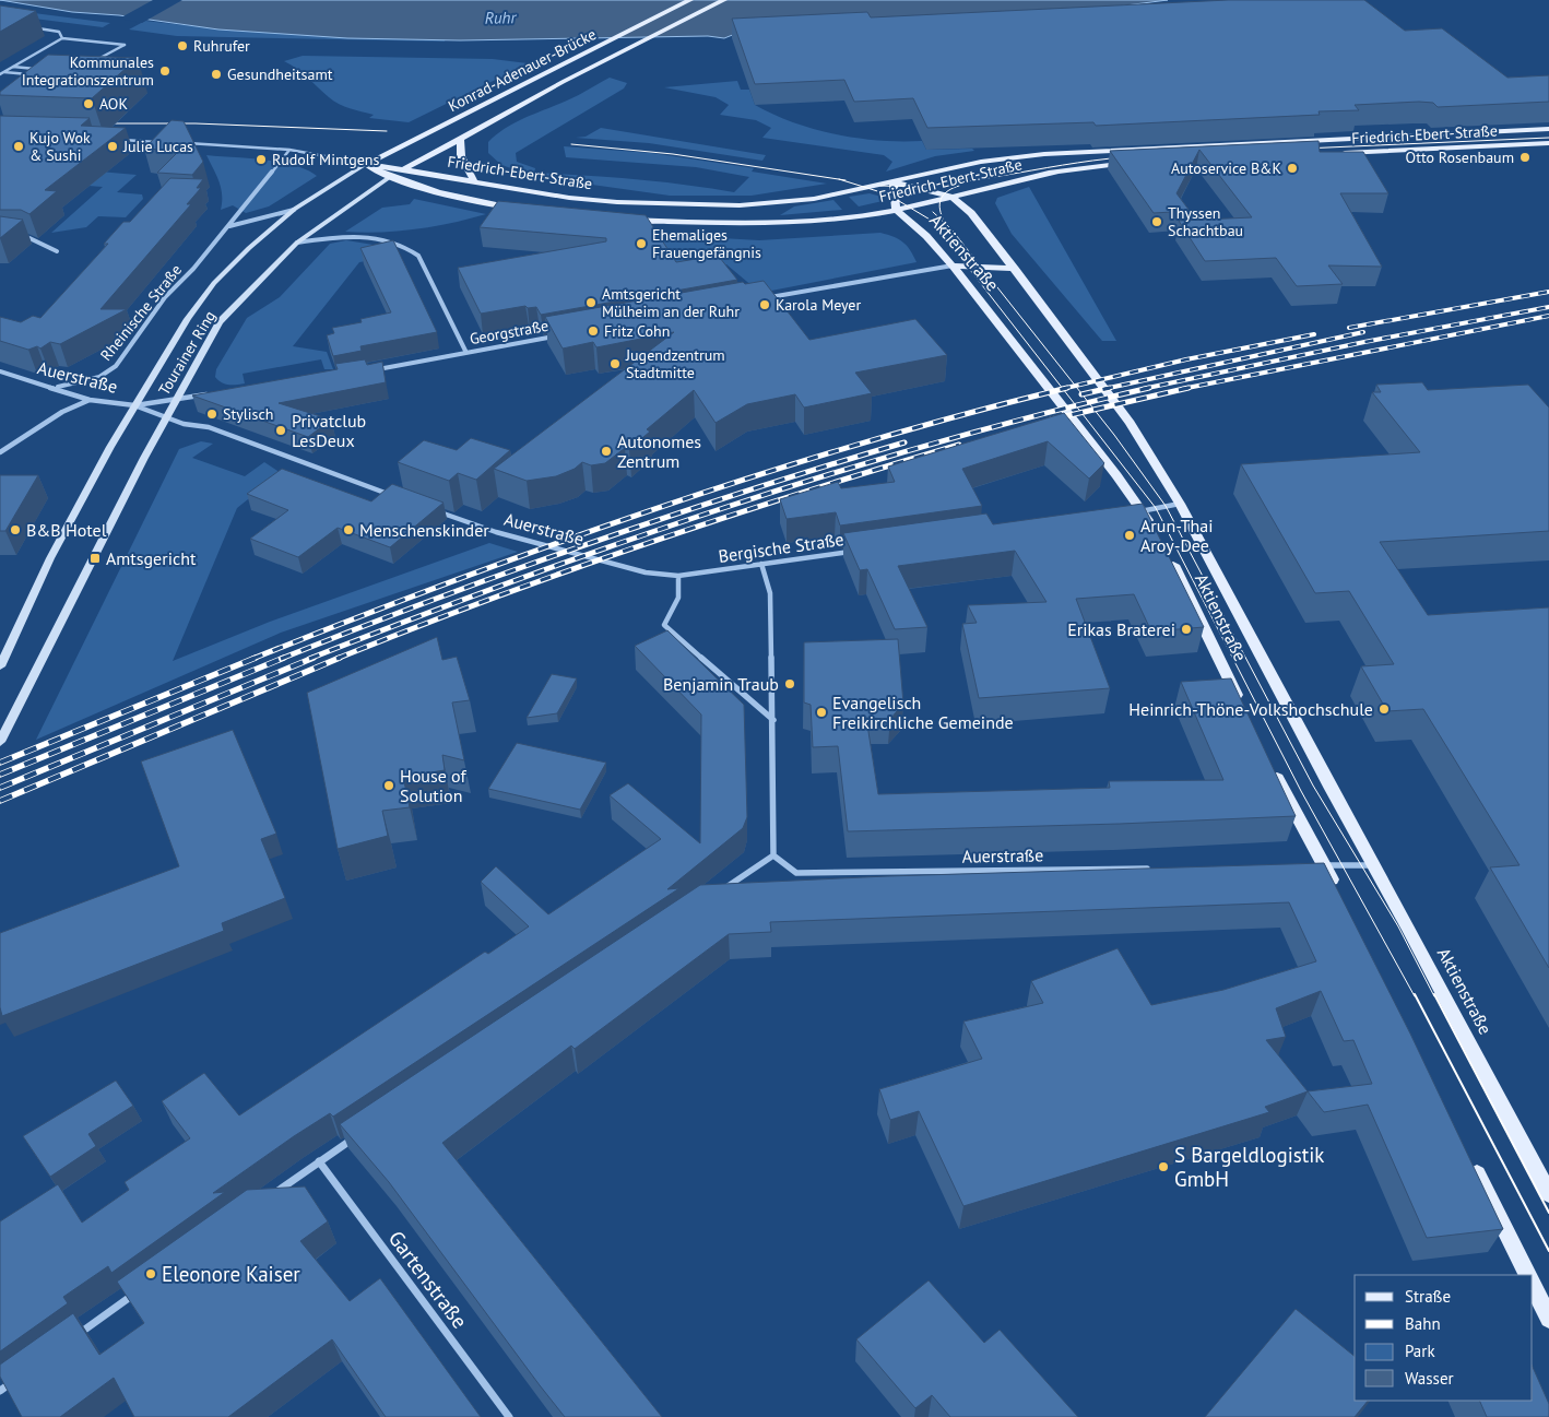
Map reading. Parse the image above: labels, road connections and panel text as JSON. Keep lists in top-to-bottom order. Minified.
{"streets":{"main road":["Konrad-Adenauer-Brücke","Friedrich-Ebert-Straße","Aktienstraße","Tourainer Ring"],"street":["Rheinische Straße","Georgstraße","Auerstraße","Bergische Straße","Gartenstraße"]},"crossings":[["Konrad-Adenauer-Brücke","Friedrich-Ebert-Straße"],["Konrad-Adenauer-Brücke","Tourainer Ring"],["Friedrich-Ebert-Straße","Aktienstraße"],["Friedrich-Ebert-Straße","Rheinische Straße"],["Friedrich-Ebert-Straße","Tourainer Ring"],["Rheinische Straße","Auerstraße"],["Tourainer Ring","Auerstraße"],["Auerstraße","Bergische Straße"]],"water":["Ruhr"],"places":{"other":["Ruhrufer","Kommunales Integrationszentrum","Gesundheitsamt","AOK","Kujo Wok & Sushi","Julie Lucas","Otto Rosenbaum","Rudolf Mintgens","Autoservice B&K","Thyssen Schachtbau","Ehemaliges Frauengefängnis","Amtsgericht Mülheim an der Ruhr","Karola Meyer","Fritz Cohn","Jugendzentrum Stadtmitte","Stylisch","Privatclub LesDeux","Autonomes Zentrum","B&B Hotel","Menschenskinder","Arun-Thai Aroy-Dee","Erikas Braterei","Benjamin Traub","Heinrich-Thöne-Volkshochschule","Evangelisch Freikirchliche Gemeinde","House of Solution","S Bargeldlogistik GmbH","Eleonore Kaiser"],"transit":["Amtsgericht"]},"legend":["Straße","Bahn","Park","Wasser"]}
